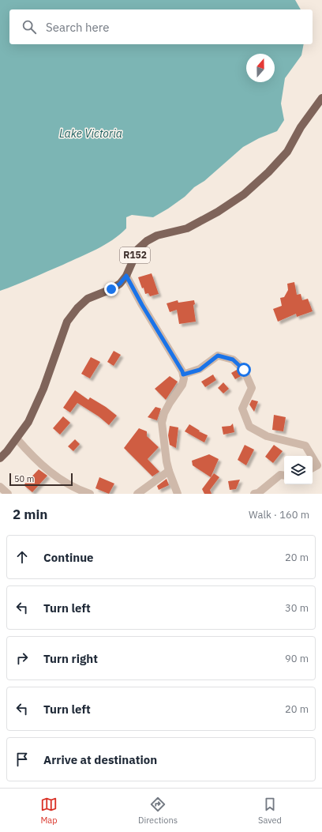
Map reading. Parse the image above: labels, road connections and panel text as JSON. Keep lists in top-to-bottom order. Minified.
{"streets":{"main road":["R152"]},"water":["Lake Victoria"],"scale_bar":"50 m","north":"top","page":{"search":"Search here","scale":"50 m","heading":["2 min","Walk · 160 m"],"list":[["Continue","20 m"],["Turn left","30 m"],["Turn right","90 m"],["Turn left","20 m"],"Arrive at destination"],"nav":["Map","Directions","Saved"]}}
